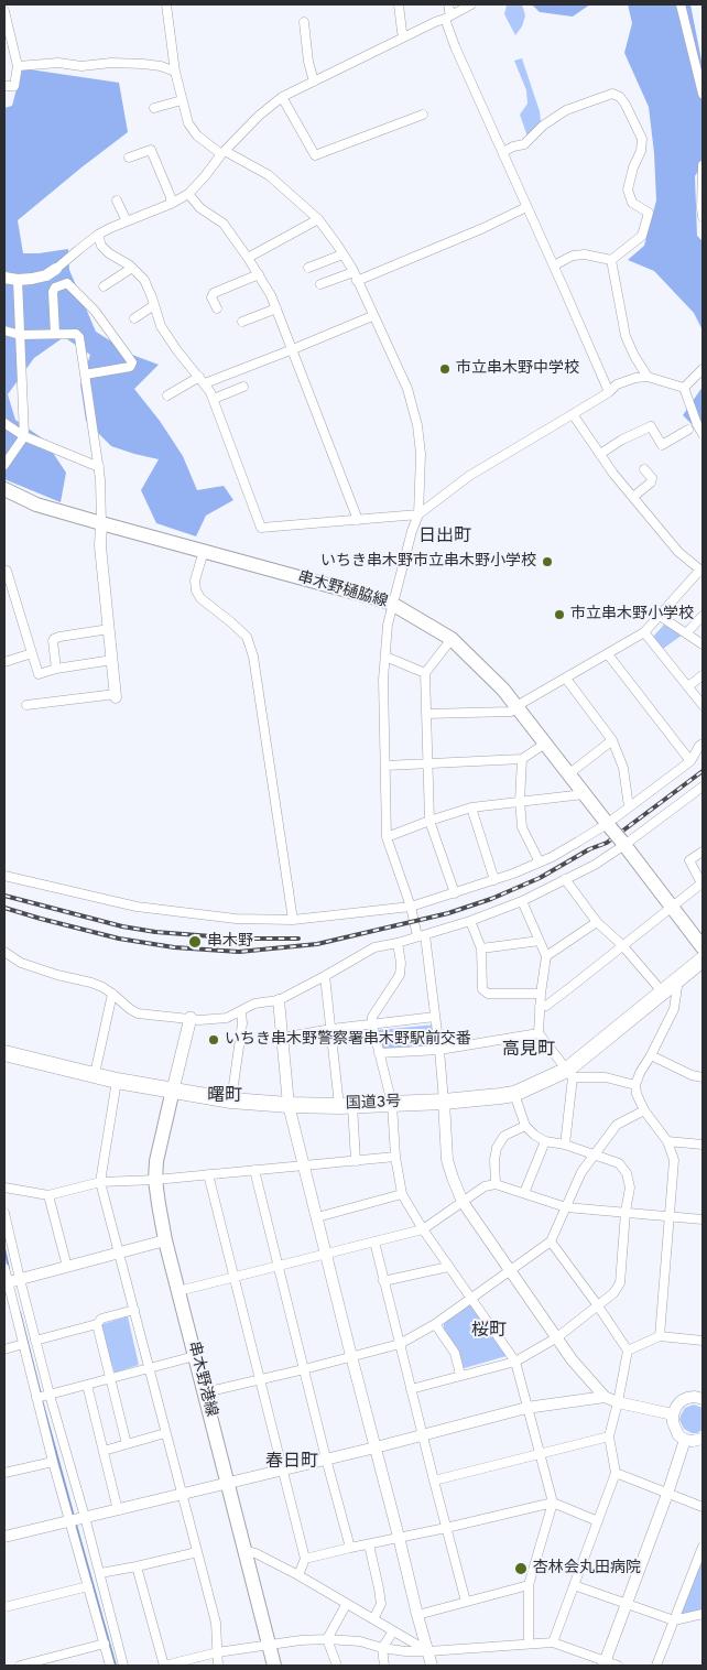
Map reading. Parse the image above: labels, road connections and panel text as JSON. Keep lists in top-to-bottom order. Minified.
{"streets":{"highway":["国道3号"],"main road":["串木野樋脇線","串木野港線"]},"crossings":[["国道3号","串木野港線"]],"districts":["日出町","高見町","曙町","桜町","春日町"],"places":["市立串木野中学校","いちき串木野市立串木野小学校","市立串木野小学校","串木野","いちき串木野警察署串木野駅前交番","杏林会丸田病院"]}
